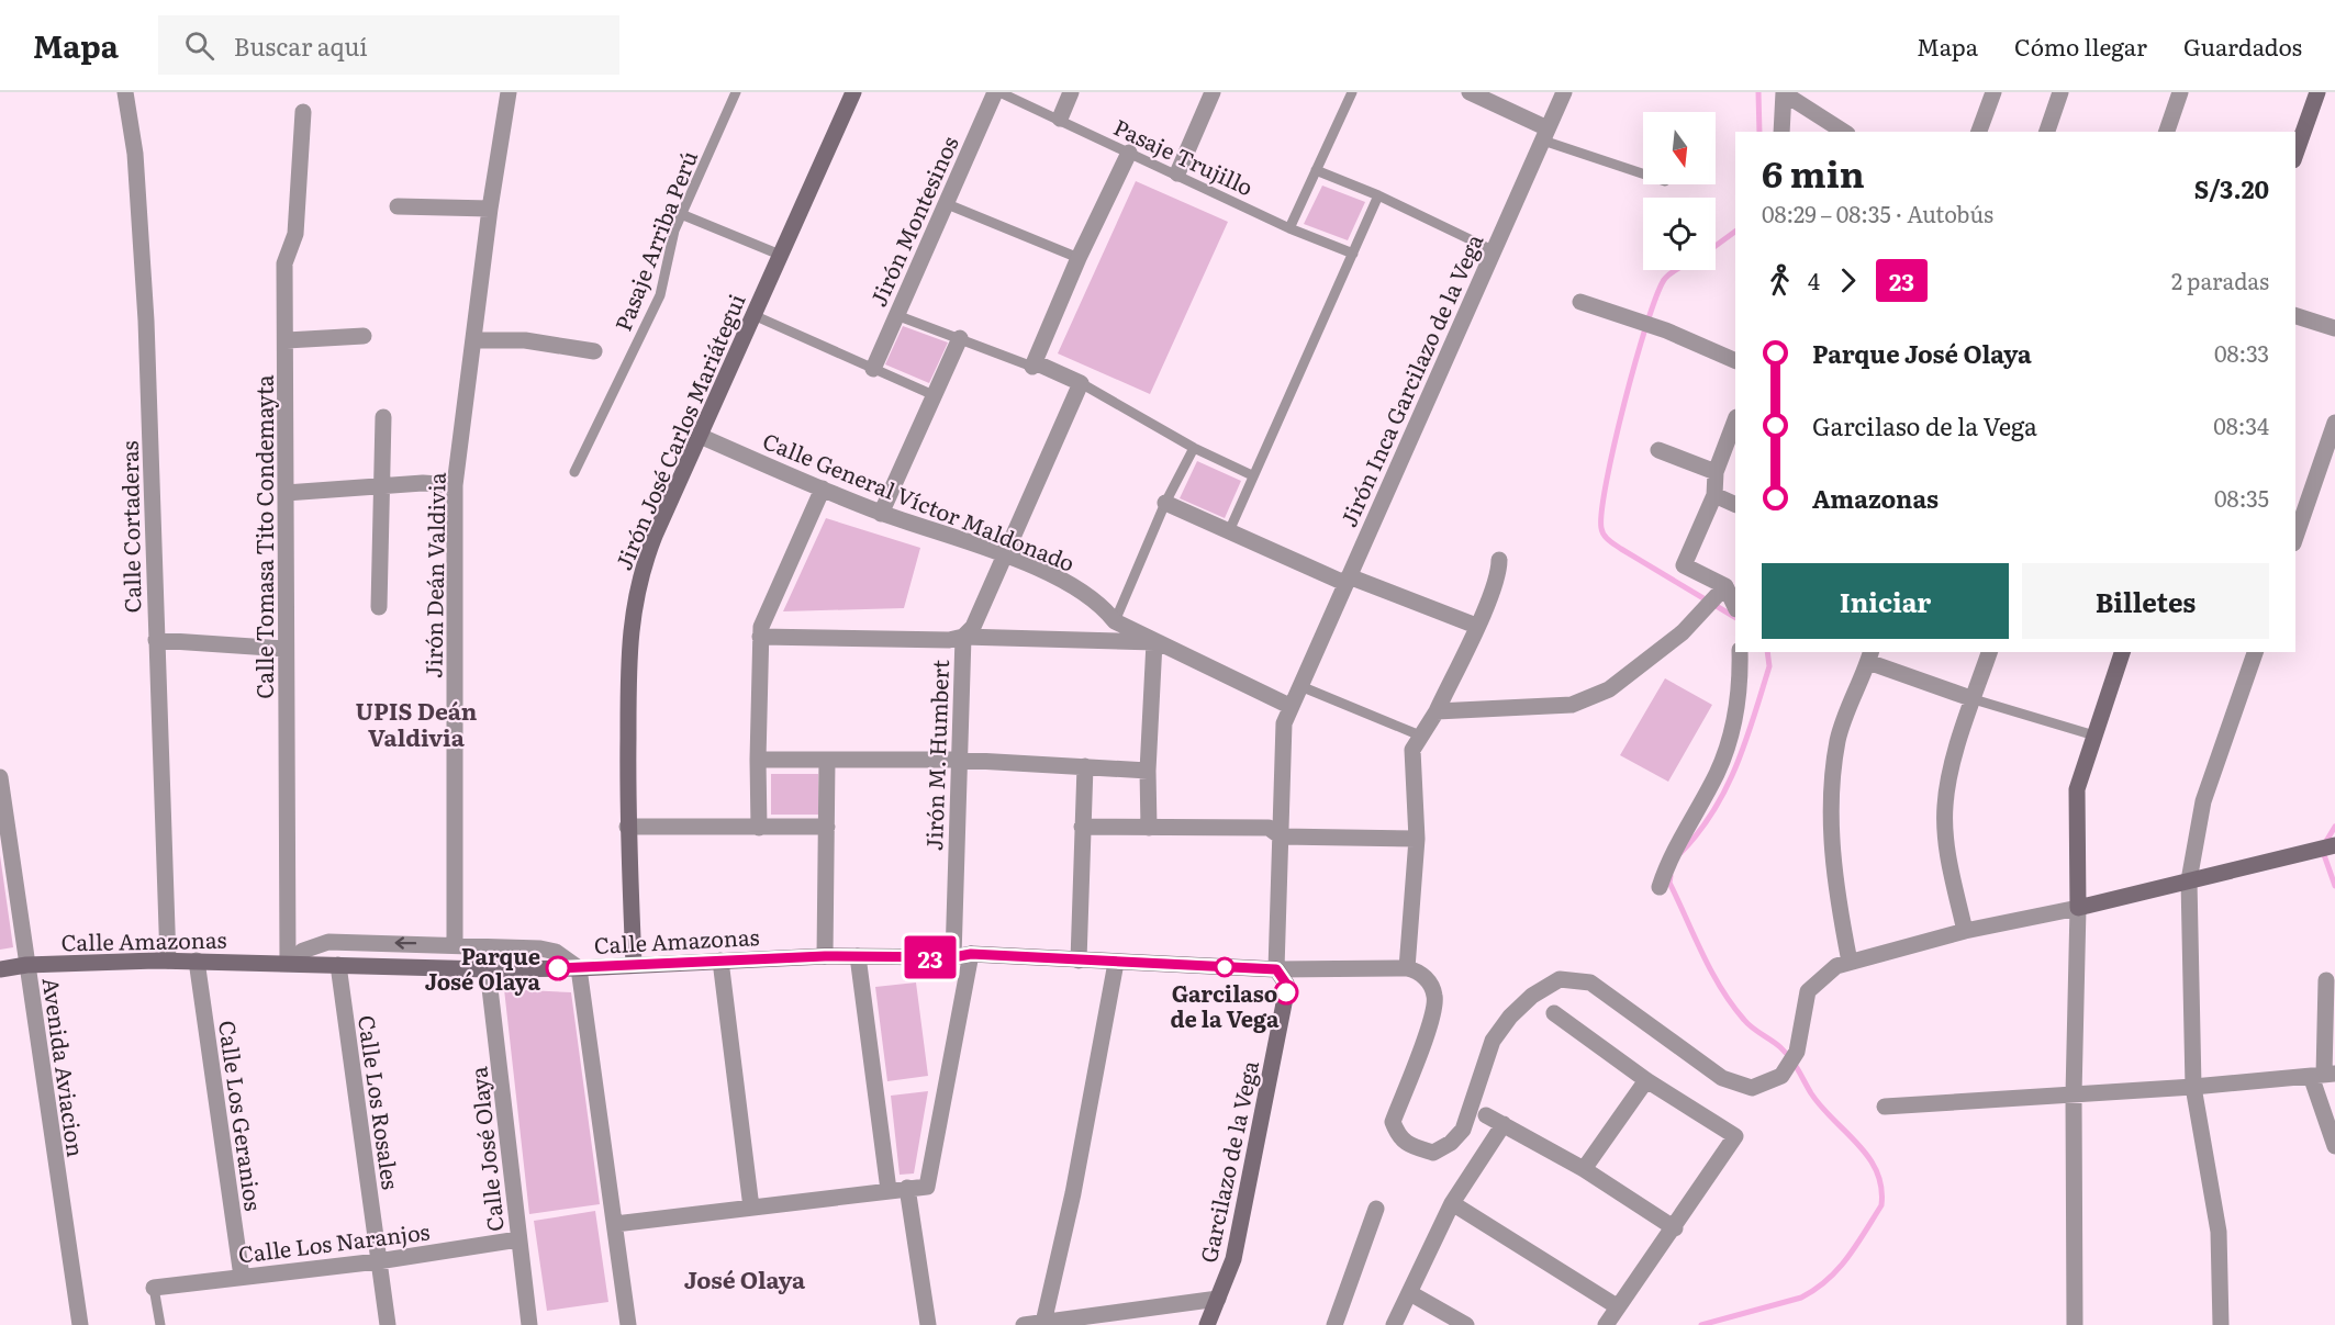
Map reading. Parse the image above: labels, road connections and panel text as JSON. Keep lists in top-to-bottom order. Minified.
{"streets":{"street":["Jirón Montesinos","Jirón Inca Garcilazo de la Vega","Jirón José Carlos Mariátegui","Calle General Víctor Maldonado","Calle Cortaderas","Calle Tomasa Tito Condemayta","Jirón Deán Valdivia","Jirón M. Humbert","Calle Amazonas","Avenida Aviacion","Calle Los Rosales","Calle Los Geranios","Calle José Olaya","Garcilazo de la Vega","Calle Los Naranjos"],"lane":["Pasaje Trujillo","Pasaje Arriba Perú"]},"crossings":[["Pasaje Trujillo","Jirón Montesinos"],["Jirón Inca Garcilazo de la Vega","Calle General Víctor Maldonado"],["Jirón Inca Garcilazo de la Vega","Calle Amazonas"],["Jirón Inca Garcilazo de la Vega","Garcilazo de la Vega"],["Jirón José Carlos Mariátegui","Calle General Víctor Maldonado"],["Jirón José Carlos Mariátegui","Calle Amazonas"],["Calle General Víctor Maldonado","Jirón M. Humbert"],["Calle Cortaderas","Calle Amazonas"],["Calle Tomasa Tito Condemayta","Calle Amazonas"],["Jirón M. Humbert","Calle Amazonas"],["Calle Amazonas","Avenida Aviacion"],["Calle Amazonas","Calle Los Rosales"],["Calle Amazonas","Calle Los Geranios"],["Calle Amazonas","Calle José Olaya"],["Calle Amazonas","Garcilazo de la Vega"],["Calle Los Rosales","Calle Los Naranjos"],["Calle Los Geranios","Calle Los Naranjos"],["Calle José Olaya","Calle Los Naranjos"]],"districts":["UPIS Deán Valdivia","José Olaya"],"places":["Garcilaso de la Vega","Parque José Olaya"],"lines":["bus line 23"],"north":"bottom","page":{"header":"Mapa","search":"Buscar aquí","nav":["Mapa","Cómo llegar","Guardados"],"on_map":"23","heading":["6 min","08:29 – 08:35 · Autobús","S/3.20"],"legs":["4","23","2 paradas"],"list":[{"name":"Parque José Olaya","value":"08:33"},{"name":"Garcilaso de la Vega","value":"08:34"},{"name":"Amazonas","value":"08:35"}],"buttons":["Iniciar","Billetes"]}}
